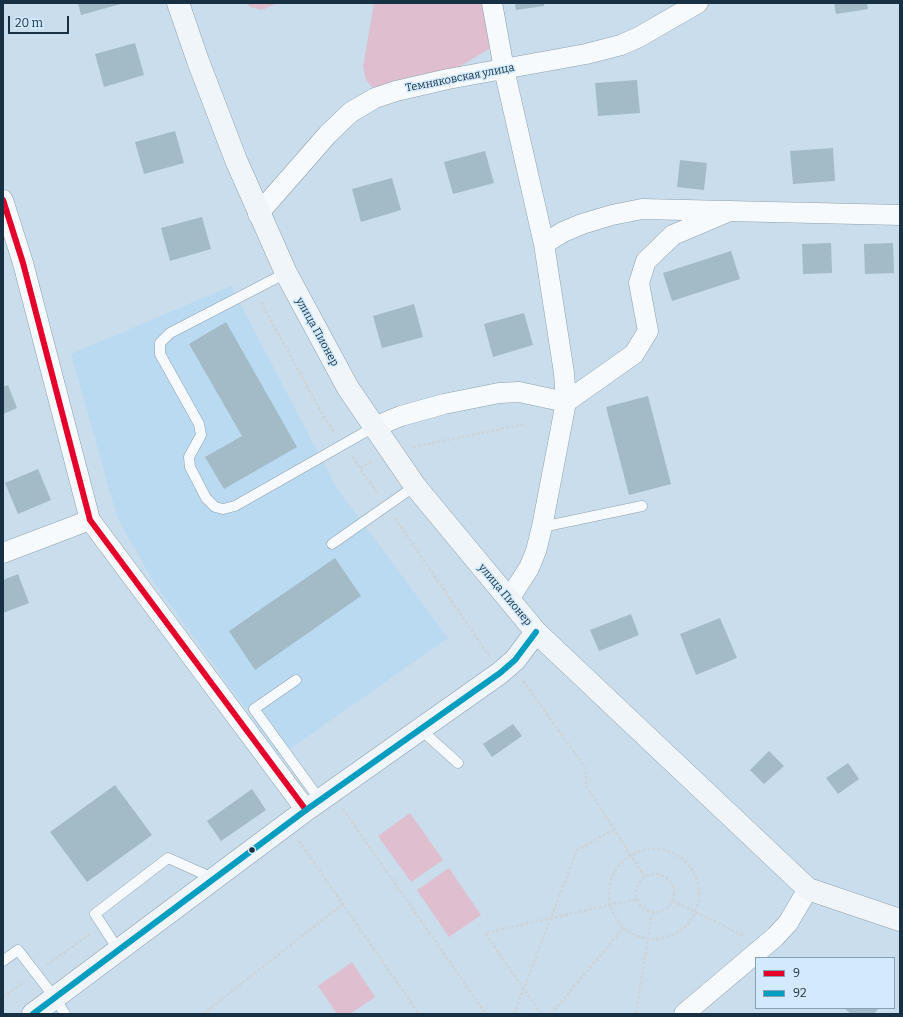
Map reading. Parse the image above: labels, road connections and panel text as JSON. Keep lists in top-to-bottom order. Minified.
{"streets":{"street":["Темняковская улица","улица Пионер"]},"crossings":[["Темняковская улица","улица Пионер"]],"lines":["transit line 9","transit line 92"],"legend":["9","92"],"scale_bar":"20 m"}
